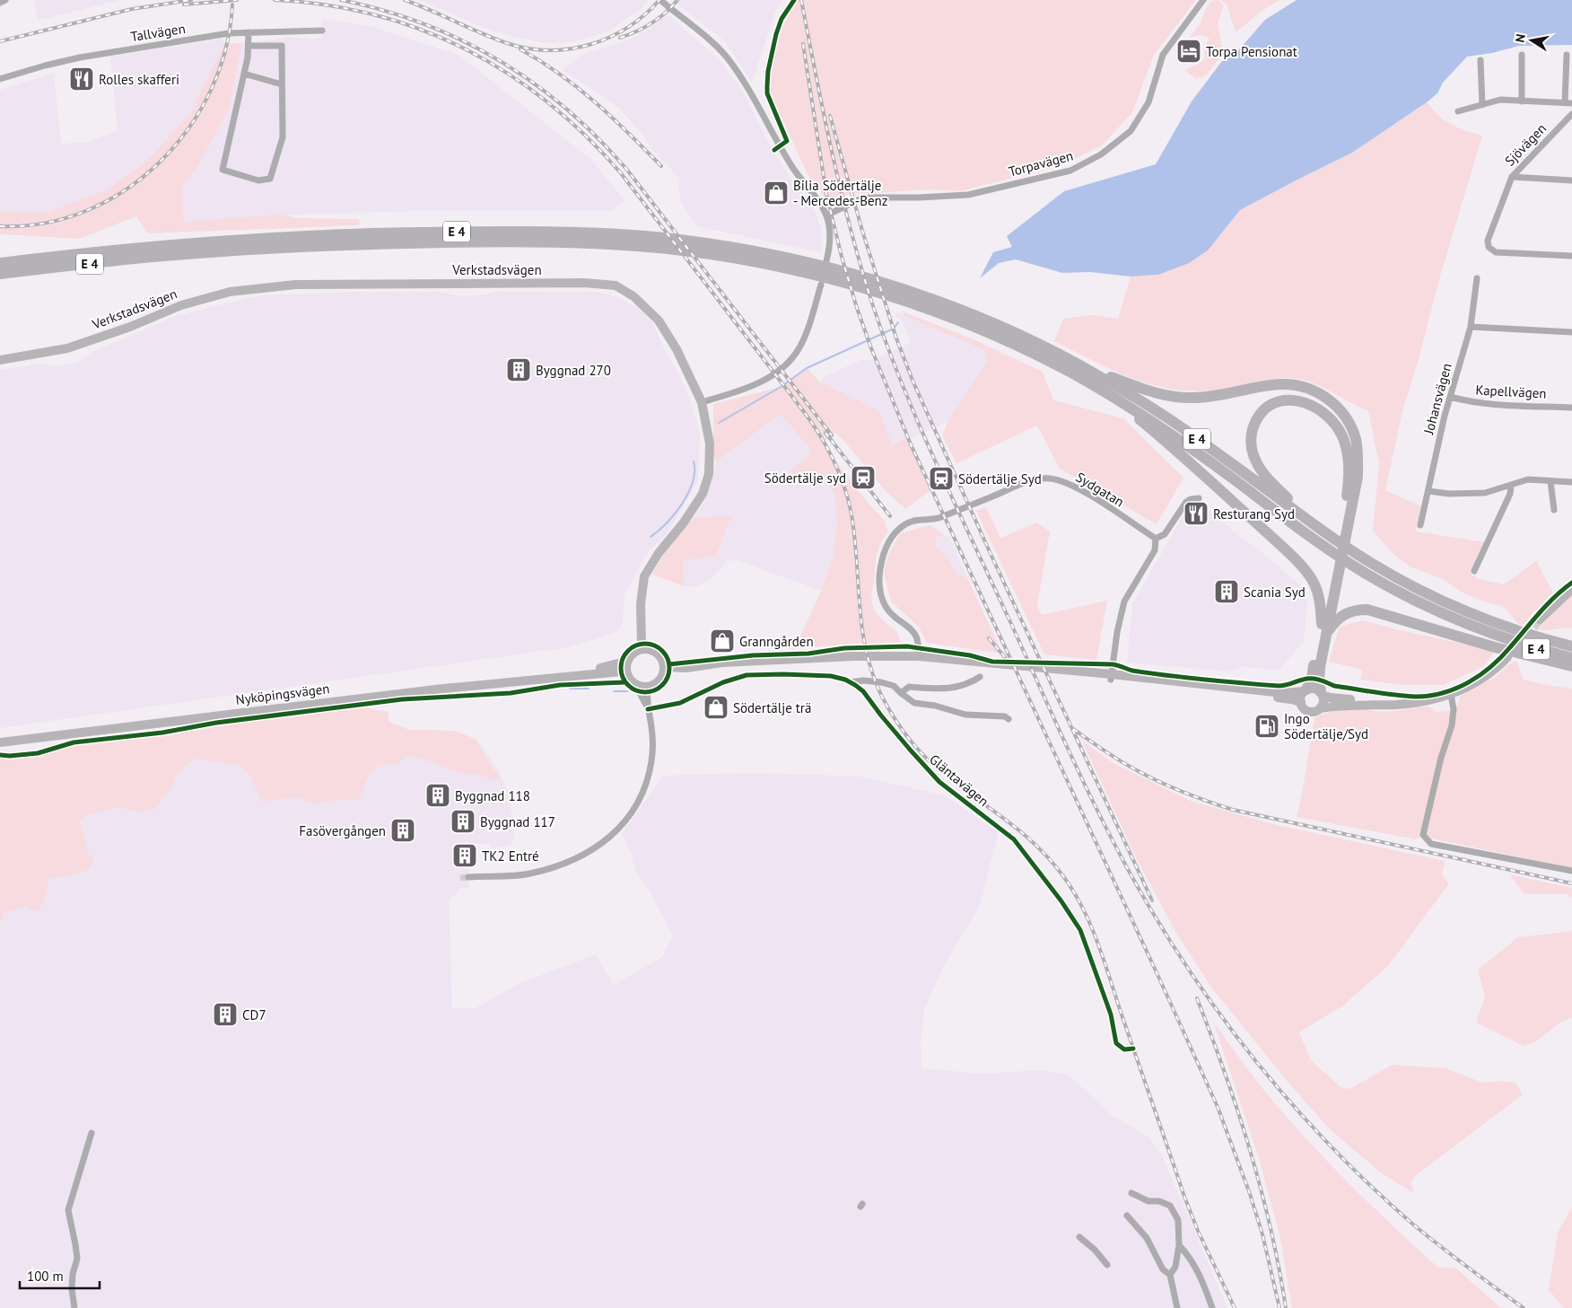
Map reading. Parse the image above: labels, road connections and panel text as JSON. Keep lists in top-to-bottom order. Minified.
{"streets":{"highway":["E 4"],"main road":["Verkstadsvägen","Nyköpingsvägen"],"street":["Tallvägen","Sjövägen","Torpavägen","Kapellvägen","Johansvägen","Sydgatan","Gläntavägen"]},"crossings":[["Verkstadsvägen","Nyköpingsvägen"],["Kapellvägen","Johansvägen"]],"places":{"hotel":["Torpa Pensionat"],"restaurant":["Rolles skafferi","Resturang Syd"],"shop":["Bilia Södertälje - Mercedes-Benz","Granngården","Södertälje trä"],"building":["Byggnad 270","Scania Syd","Byggnad 118","Byggnad 117","Fasövergången","TK2 Entré","CD7"],"station":["Södertälje syd","Södertälje Syd"],"fuel station":["Ingo Södertälje/Syd"]},"scale_bar":"100 m","north":"left"}
